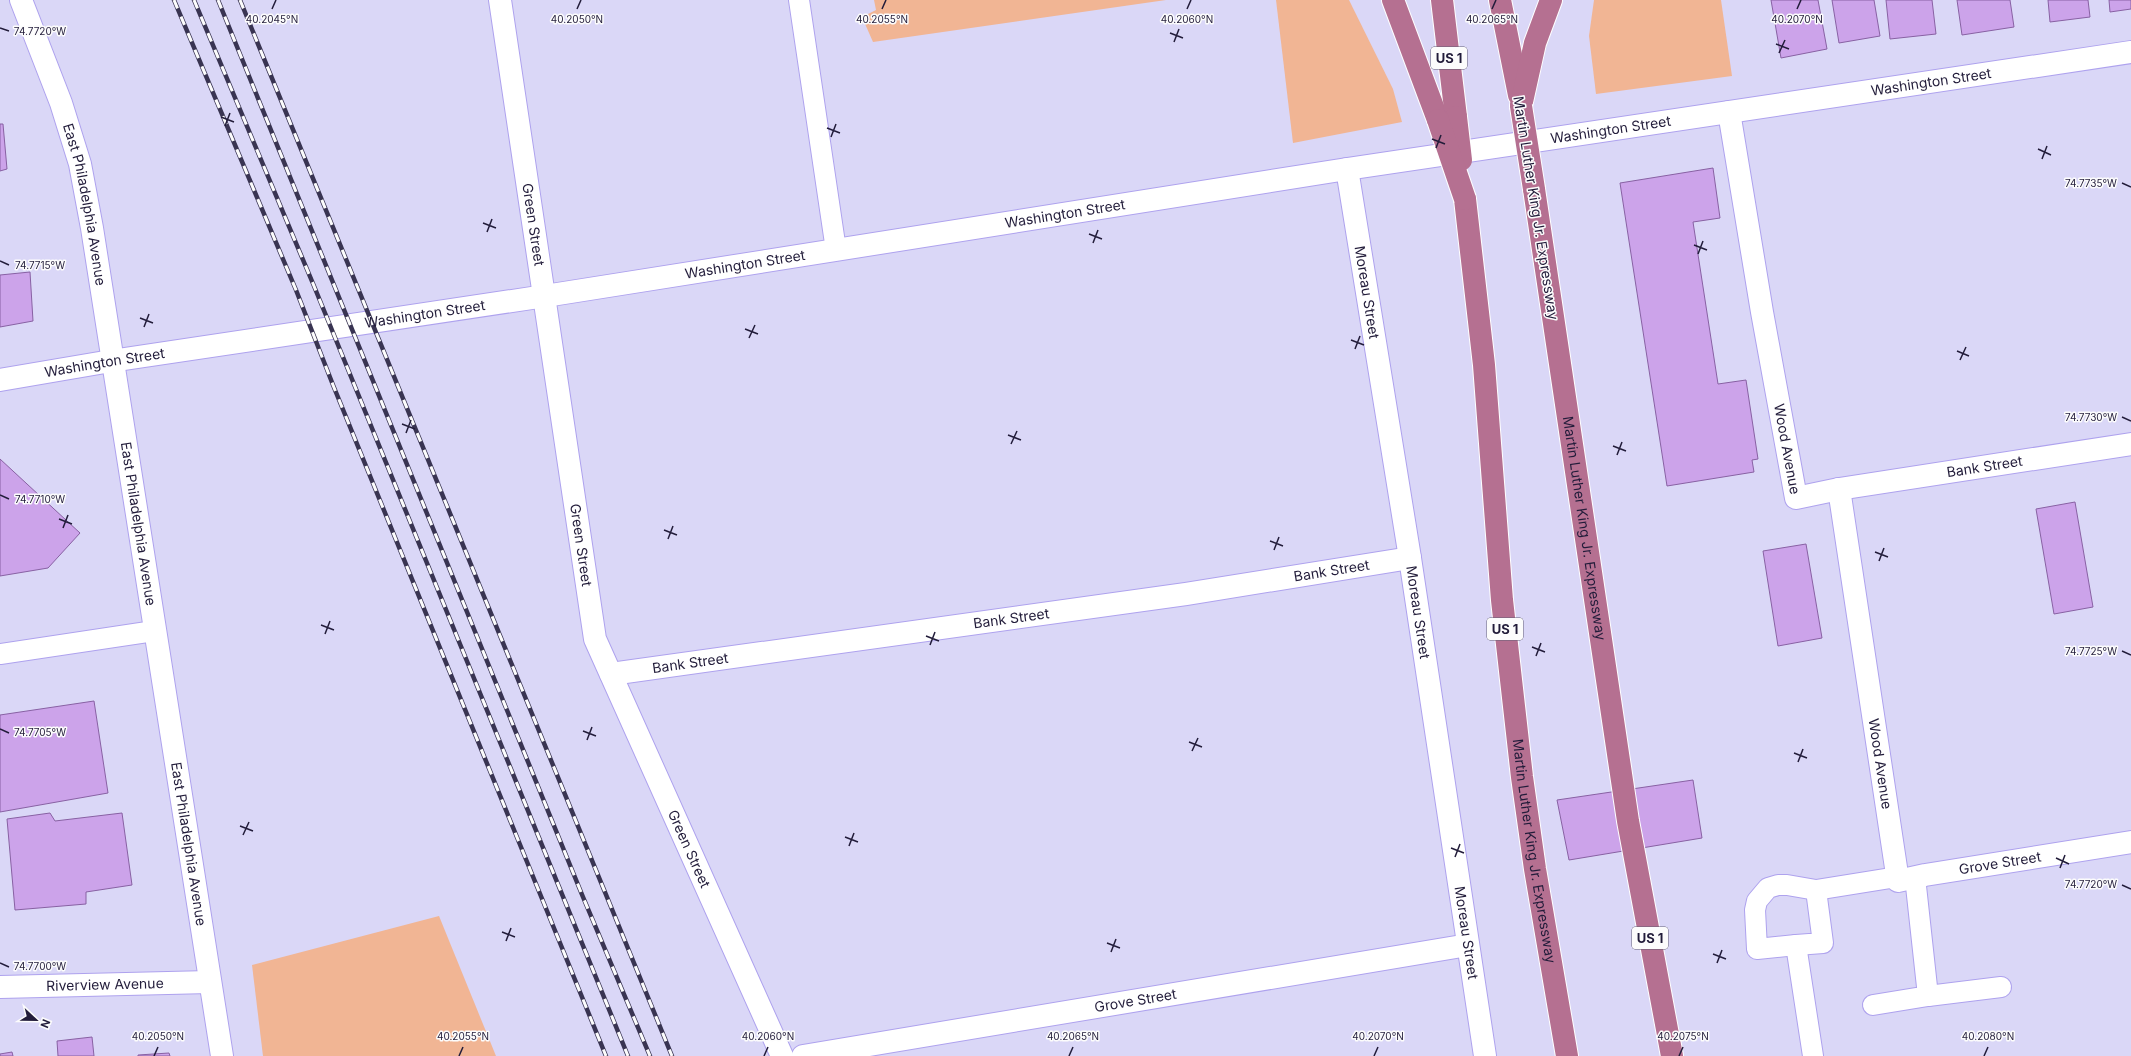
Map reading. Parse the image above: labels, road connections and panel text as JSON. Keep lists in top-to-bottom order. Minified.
{"streets":{"highway":["US 1","Martin Luther King Jr. Expressway"],"street":["Washington Street","East Philadelphia Avenue","Green Street","Moreau Street","Wood Avenue","Bank Street","Grove Street","Riverview Avenue"]},"crossings":[["US 1","Martin Luther King Jr. Expressway"],["Washington Street","East Philadelphia Avenue"],["Washington Street","Green Street"],["Washington Street","Moreau Street"],["Washington Street","Wood Avenue"],["East Philadelphia Avenue","Riverview Avenue"],["Green Street","Bank Street"],["Moreau Street","Bank Street"],["Moreau Street","Grove Street"],["Wood Avenue","Bank Street"],["Wood Avenue","Grove Street"]],"north":"right","coordinates":["40.2050°N","40.2055°N","40.2060°N","40.2065°N","40.2070°N","40.2045°N","74.7720°W","74.7735°W","74.7715°W","74.7730°W","74.7710°W","74.7725°W","74.7705°W","74.7700°W","40.2075°N","40.2080°N"]}
